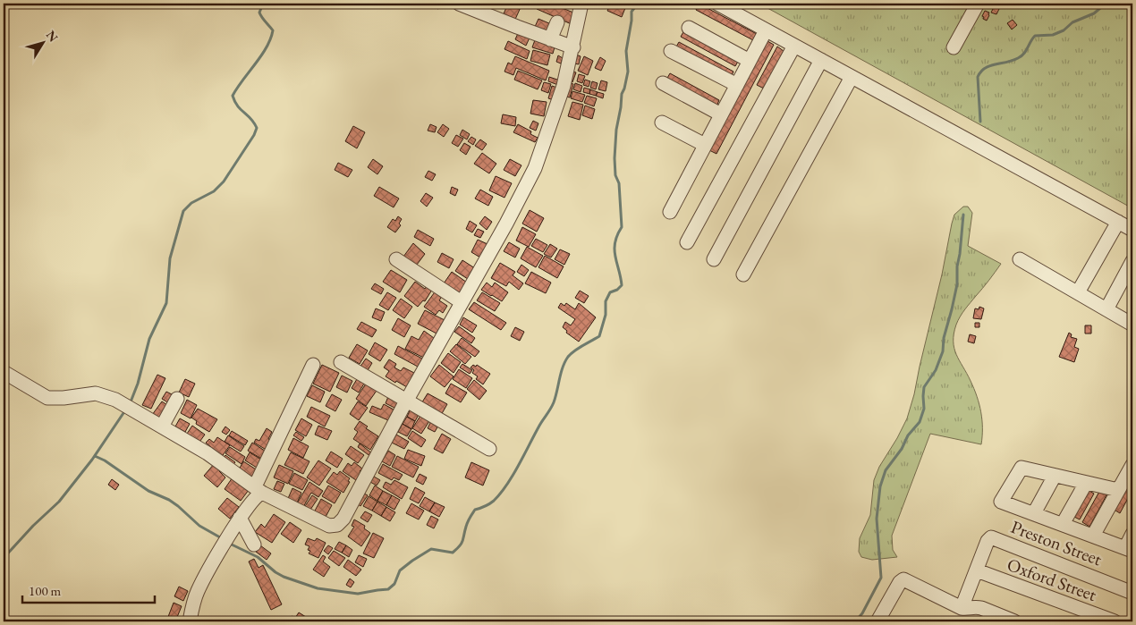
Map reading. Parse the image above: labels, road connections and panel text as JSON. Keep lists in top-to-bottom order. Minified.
{"streets":{"street":["Preston Street","Oxford Street"]},"crossings":[["Preston Street","Oxford Street"]],"scale_bar":"100 m","north":"top right"}
